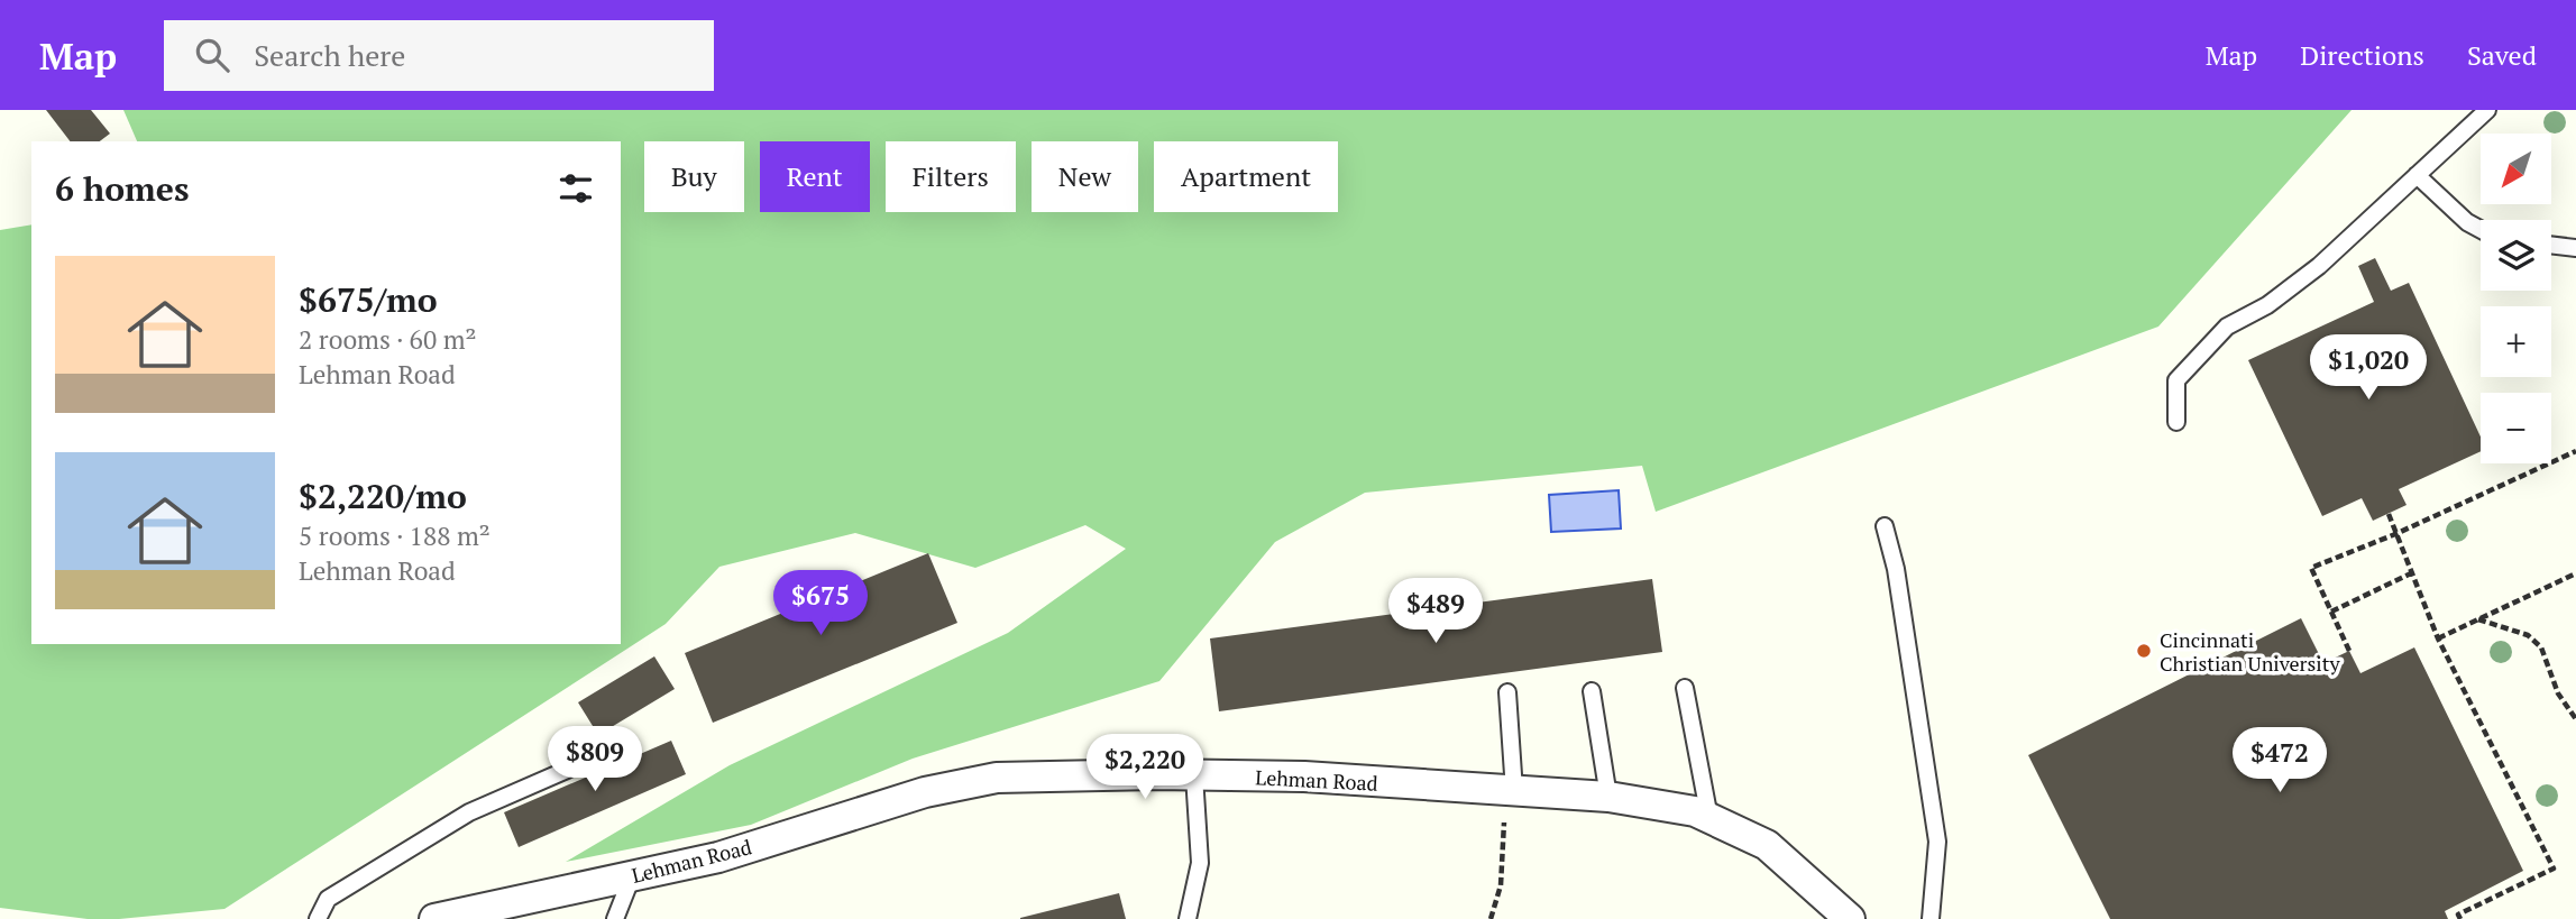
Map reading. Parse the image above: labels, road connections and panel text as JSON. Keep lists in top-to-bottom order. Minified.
{"streets":{"street":["Lehman Road"]},"places":["Cincinnati Christian University"],"north":"bottom left","page":{"header":"Map","search":"Search here","nav":["Map","Directions","Saved"],"map_buttons":["+","−"],"chip":["Buy","Rent","Filters","New","Apartment"],"heading":"6 homes","list":[{"name":"$675/mo","note":"2 rooms · 60 m² · Lehman Road"},{"name":"$2,220/mo","note":"5 rooms · 188 m² · Lehman Road"}],"price":["$1,020","$675","$489","$809","$472","$2,220"]}}
